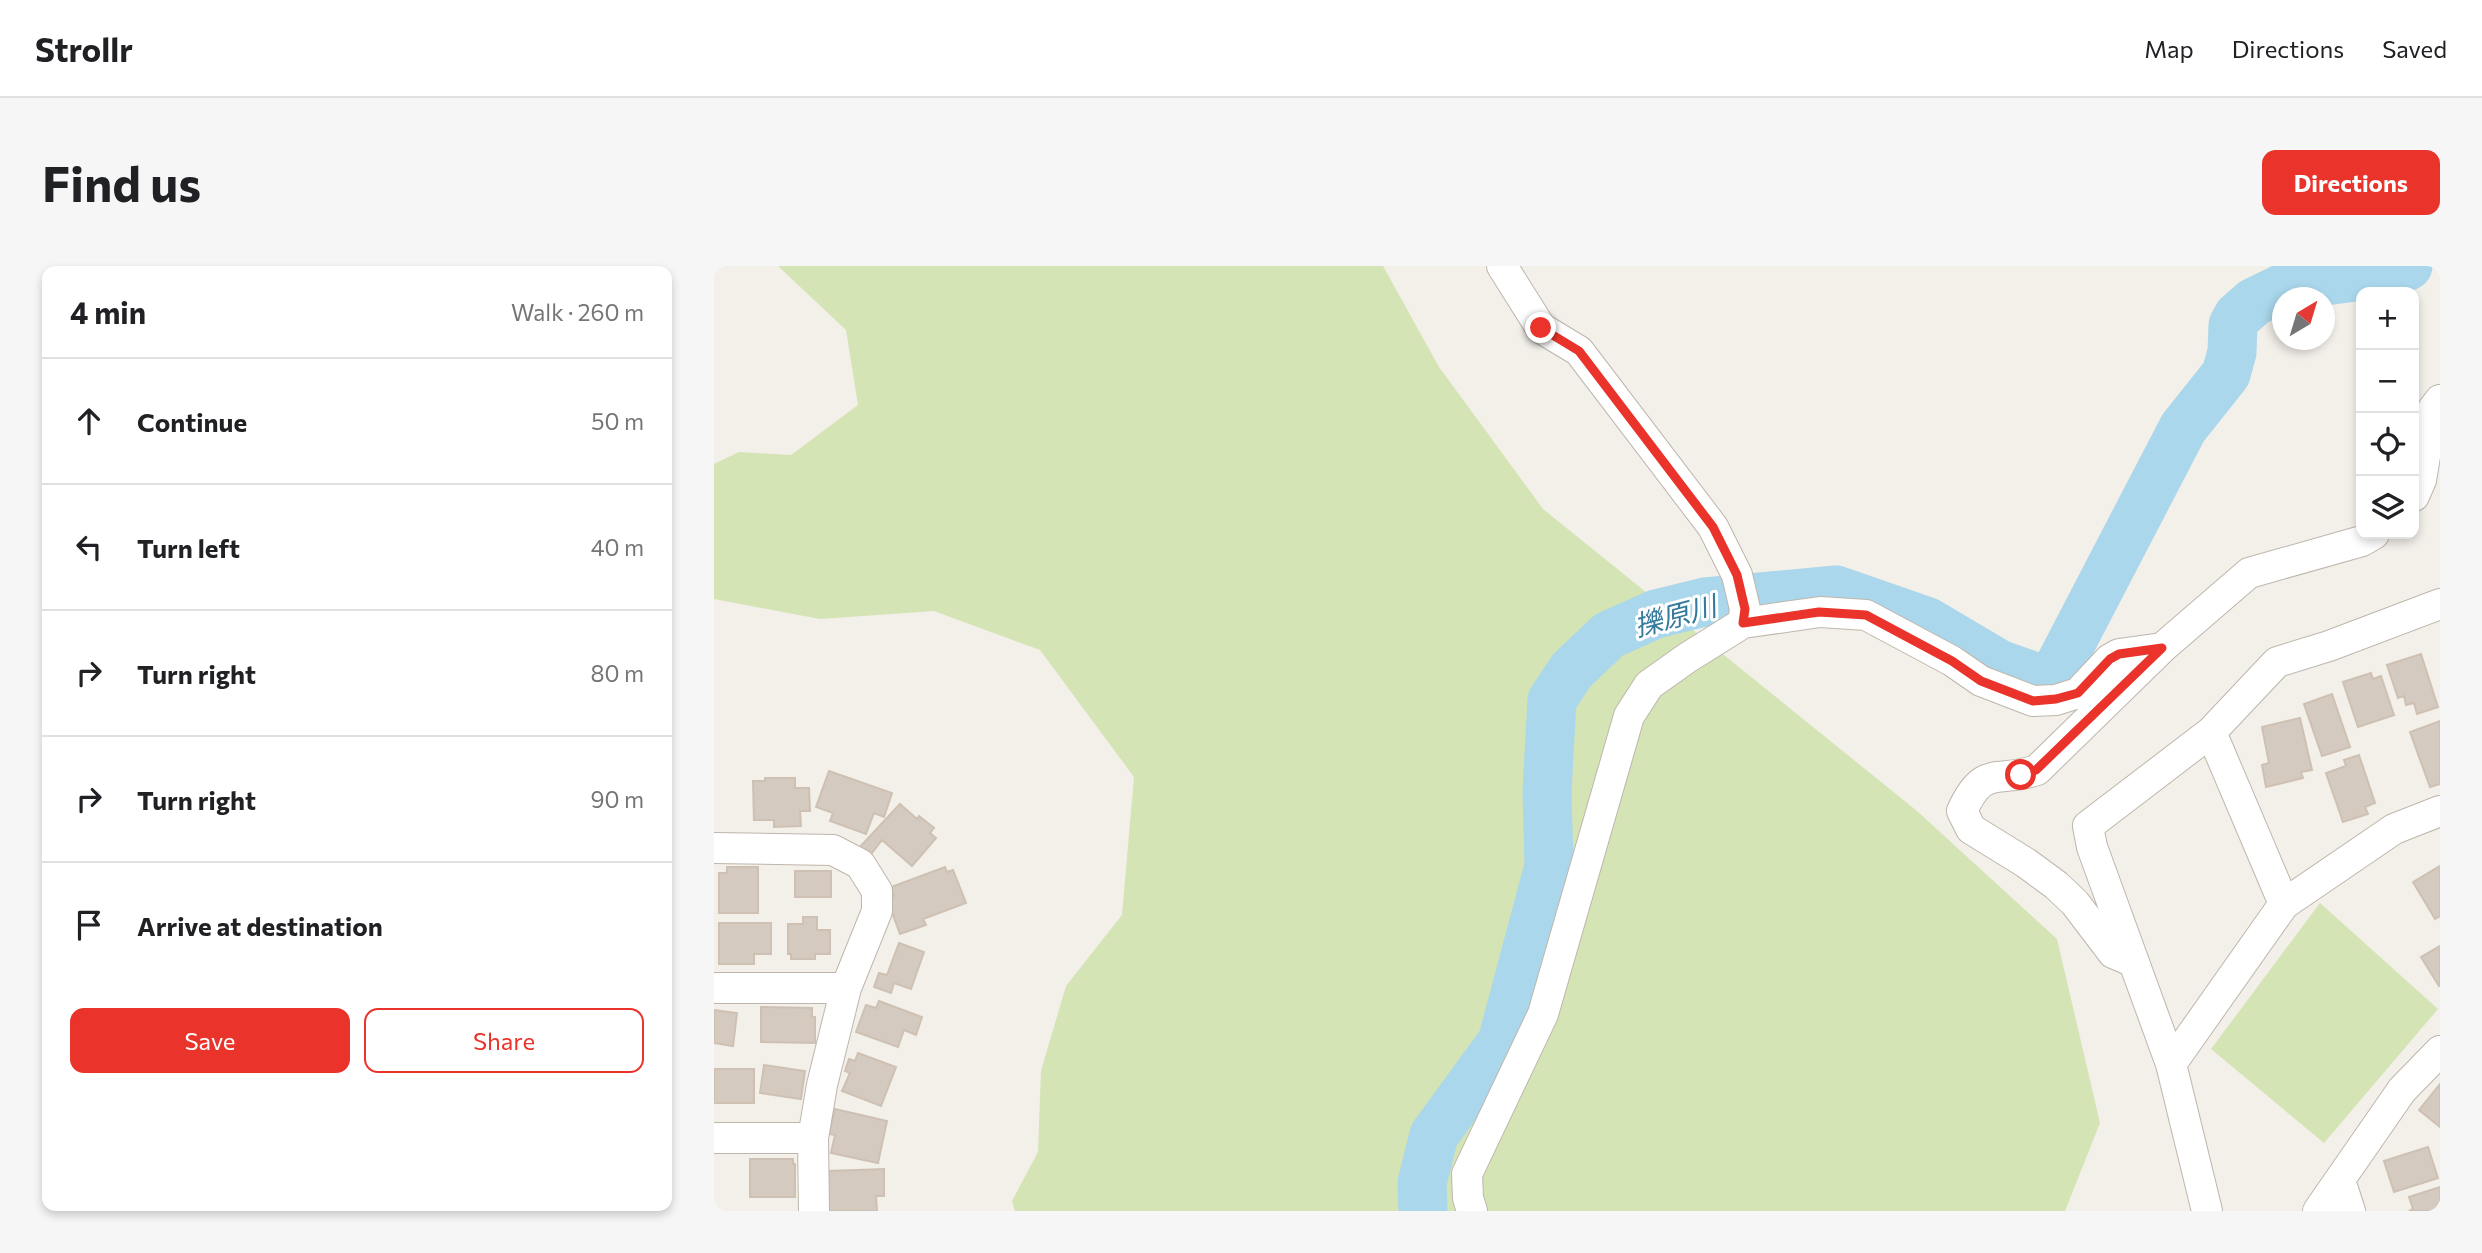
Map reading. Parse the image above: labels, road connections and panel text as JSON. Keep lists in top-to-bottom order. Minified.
{"water":["擽原川"],"north":"top right","page":{"header":"Strollr","nav":["Map","Directions","Saved"],"buttons":["Directions",["Save","Share"]],"title":"Find us","heading":["4 min","Walk · 260 m"],"map_buttons":["+","−"],"list":[["Continue","50 m"],["Turn left","40 m"],["Turn right","80 m"],["Turn right","90 m"],"Arrive at destination"]}}
